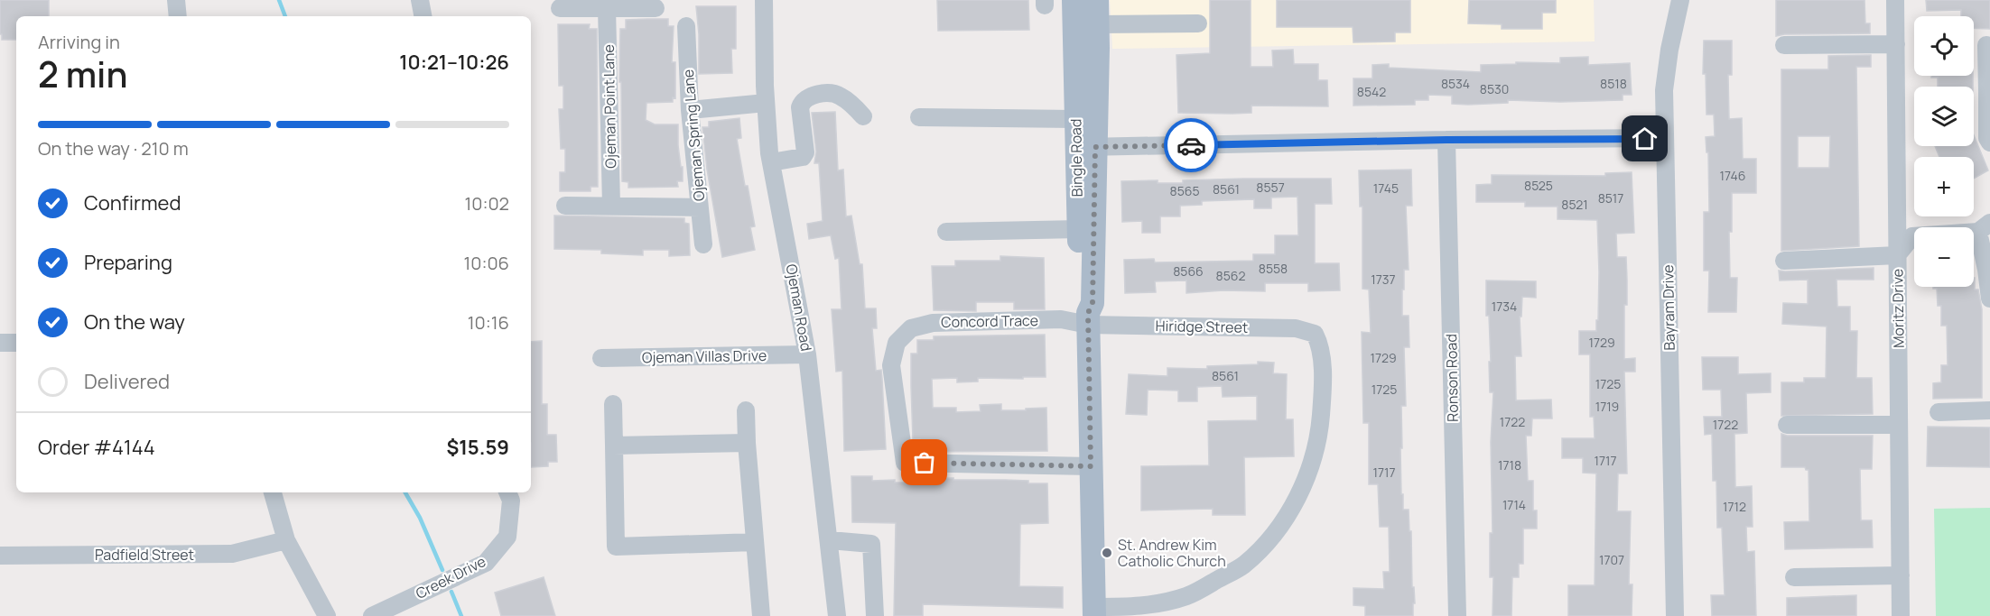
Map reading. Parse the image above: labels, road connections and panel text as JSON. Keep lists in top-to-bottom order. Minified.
{"streets":{"main road":["Bingle Road"],"street":["Ojeman Point Lane","Ojeman Spring Lane","Ojeman Road","Bayram Drive","Moritz Drive","Concord Trace","Hiridge Street","Ojeman Villas Drive","Ronson Road","Padfield Street","Creek Drive"]},"crossings":[["Bingle Road","Concord Trace"],["Bingle Road","Hiridge Street"],["Ojeman Road","Ojeman Villas Drive"],["Concord Trace","Hiridge Street"]],"places":["St. Andrew Kim Catholic Church"],"house_numbers":["8534","8518","8530","8542","1746","8525","8557","1745","8561","8565","8517","8521","8558","8566","8562","1737","1734","1729","1729","8561","1725","1725","1719","1722","1722","1717","1718","1717","1714","1712","1707"],"page":{"map_buttons":["+","−"],"heading":["2 min","Arriving in","10:21–10:26"],"panel":["Order #4144","$15.59"],"bar":"On the way · 210 m","list":[["Confirmed","10:02"],["Preparing","10:06"],["On the way","10:16"],"Delivered"]}}
